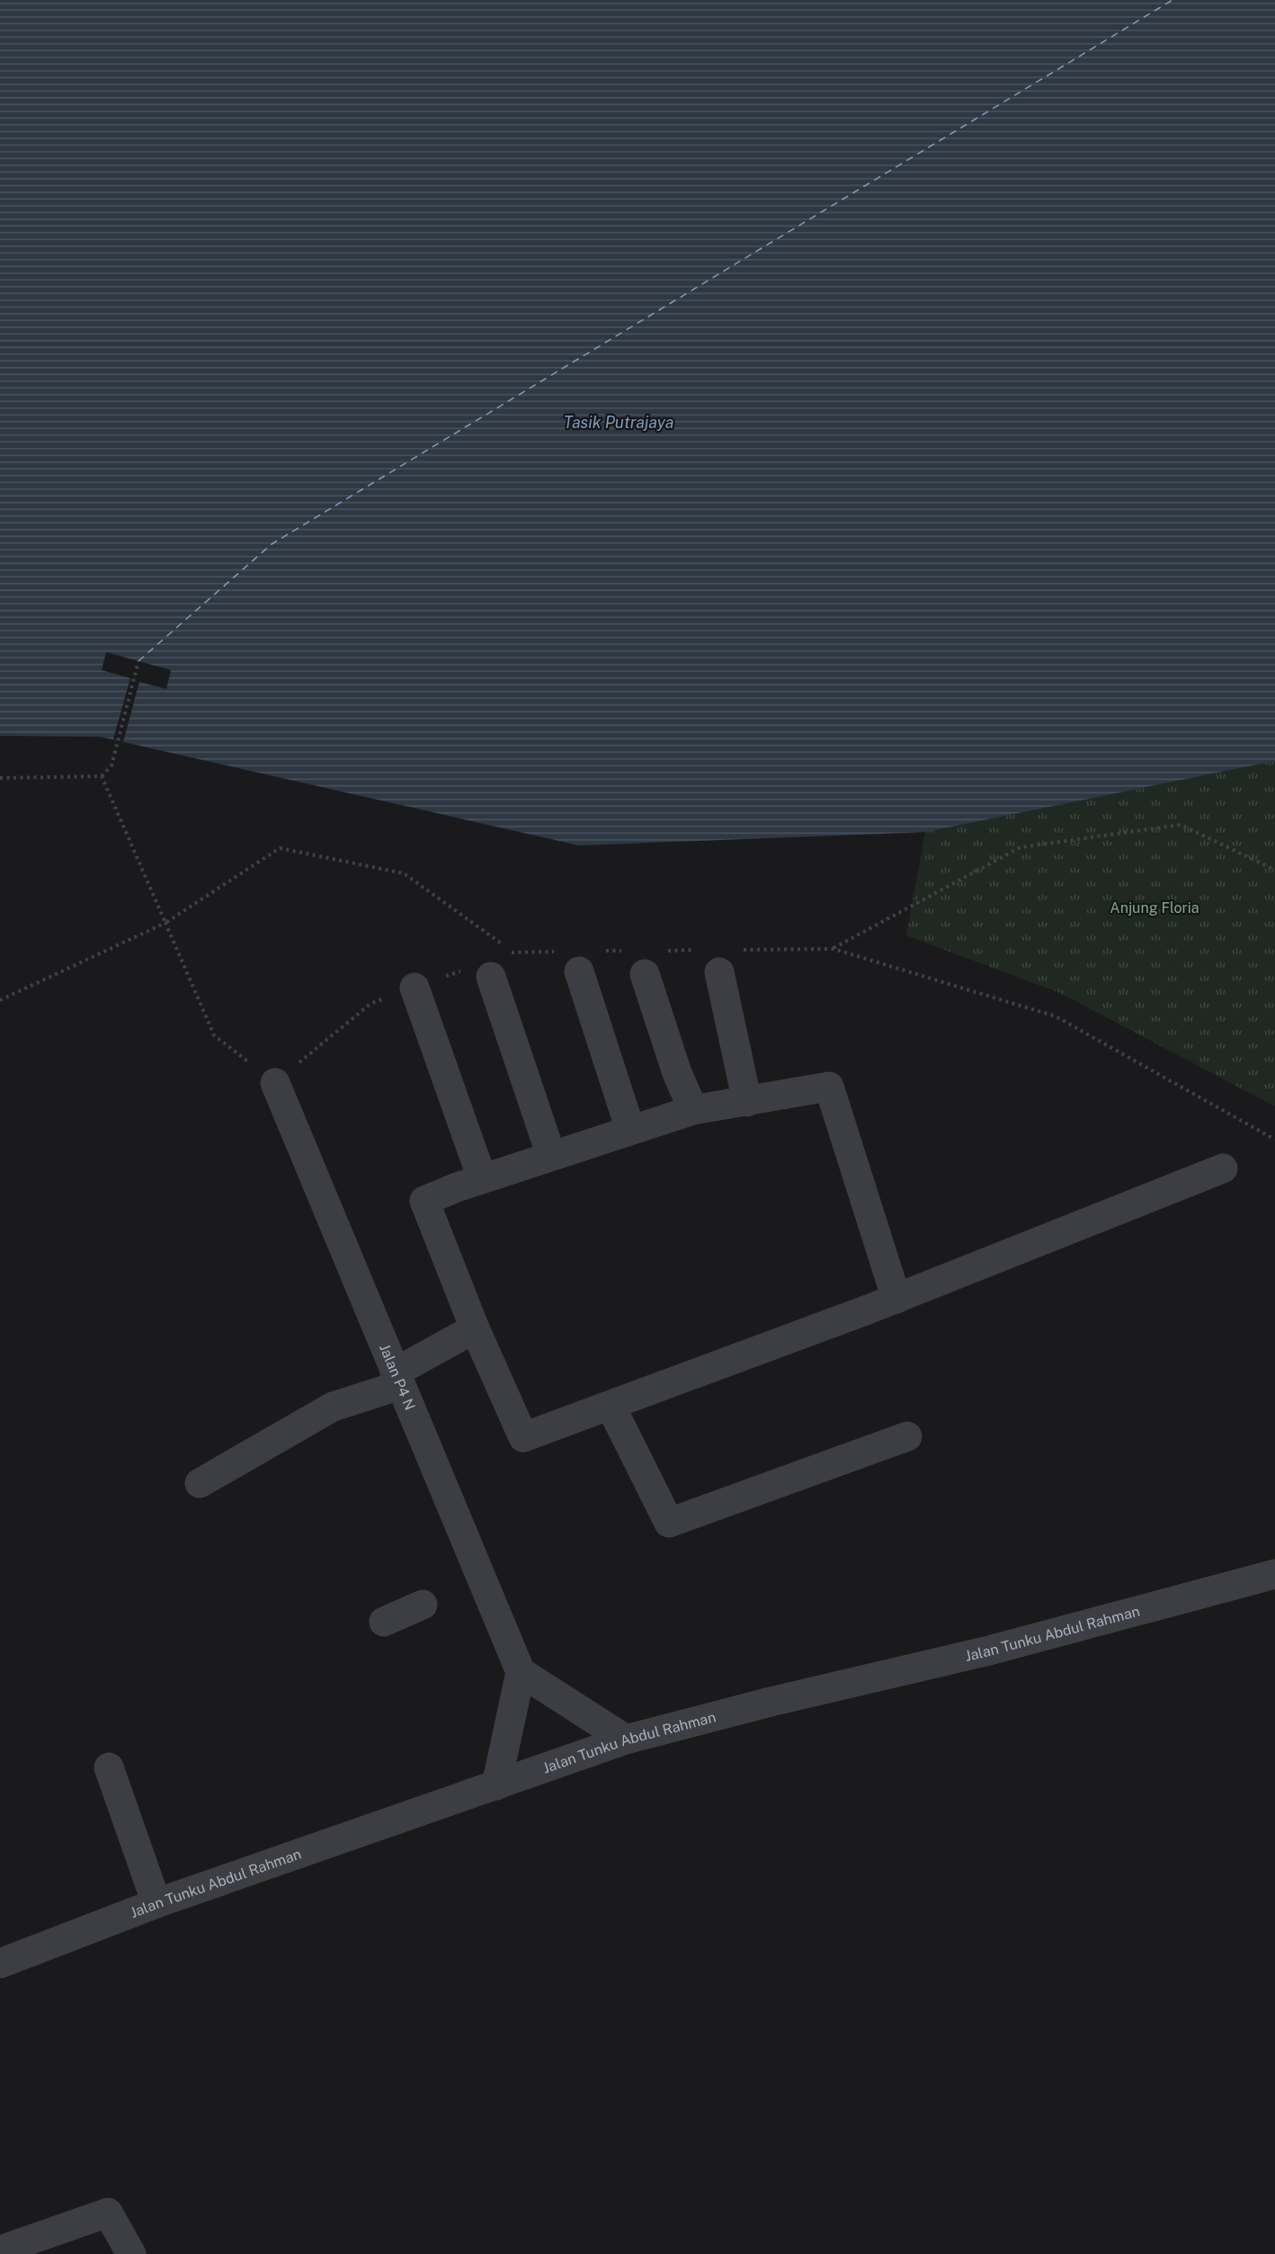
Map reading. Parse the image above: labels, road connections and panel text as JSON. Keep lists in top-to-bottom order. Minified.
{"streets":{"street":["Jalan P4 N","Jalan Tunku Abdul Rahman"]},"water":["Tasik Putrajaya"],"parks":["Anjung Floria"]}
